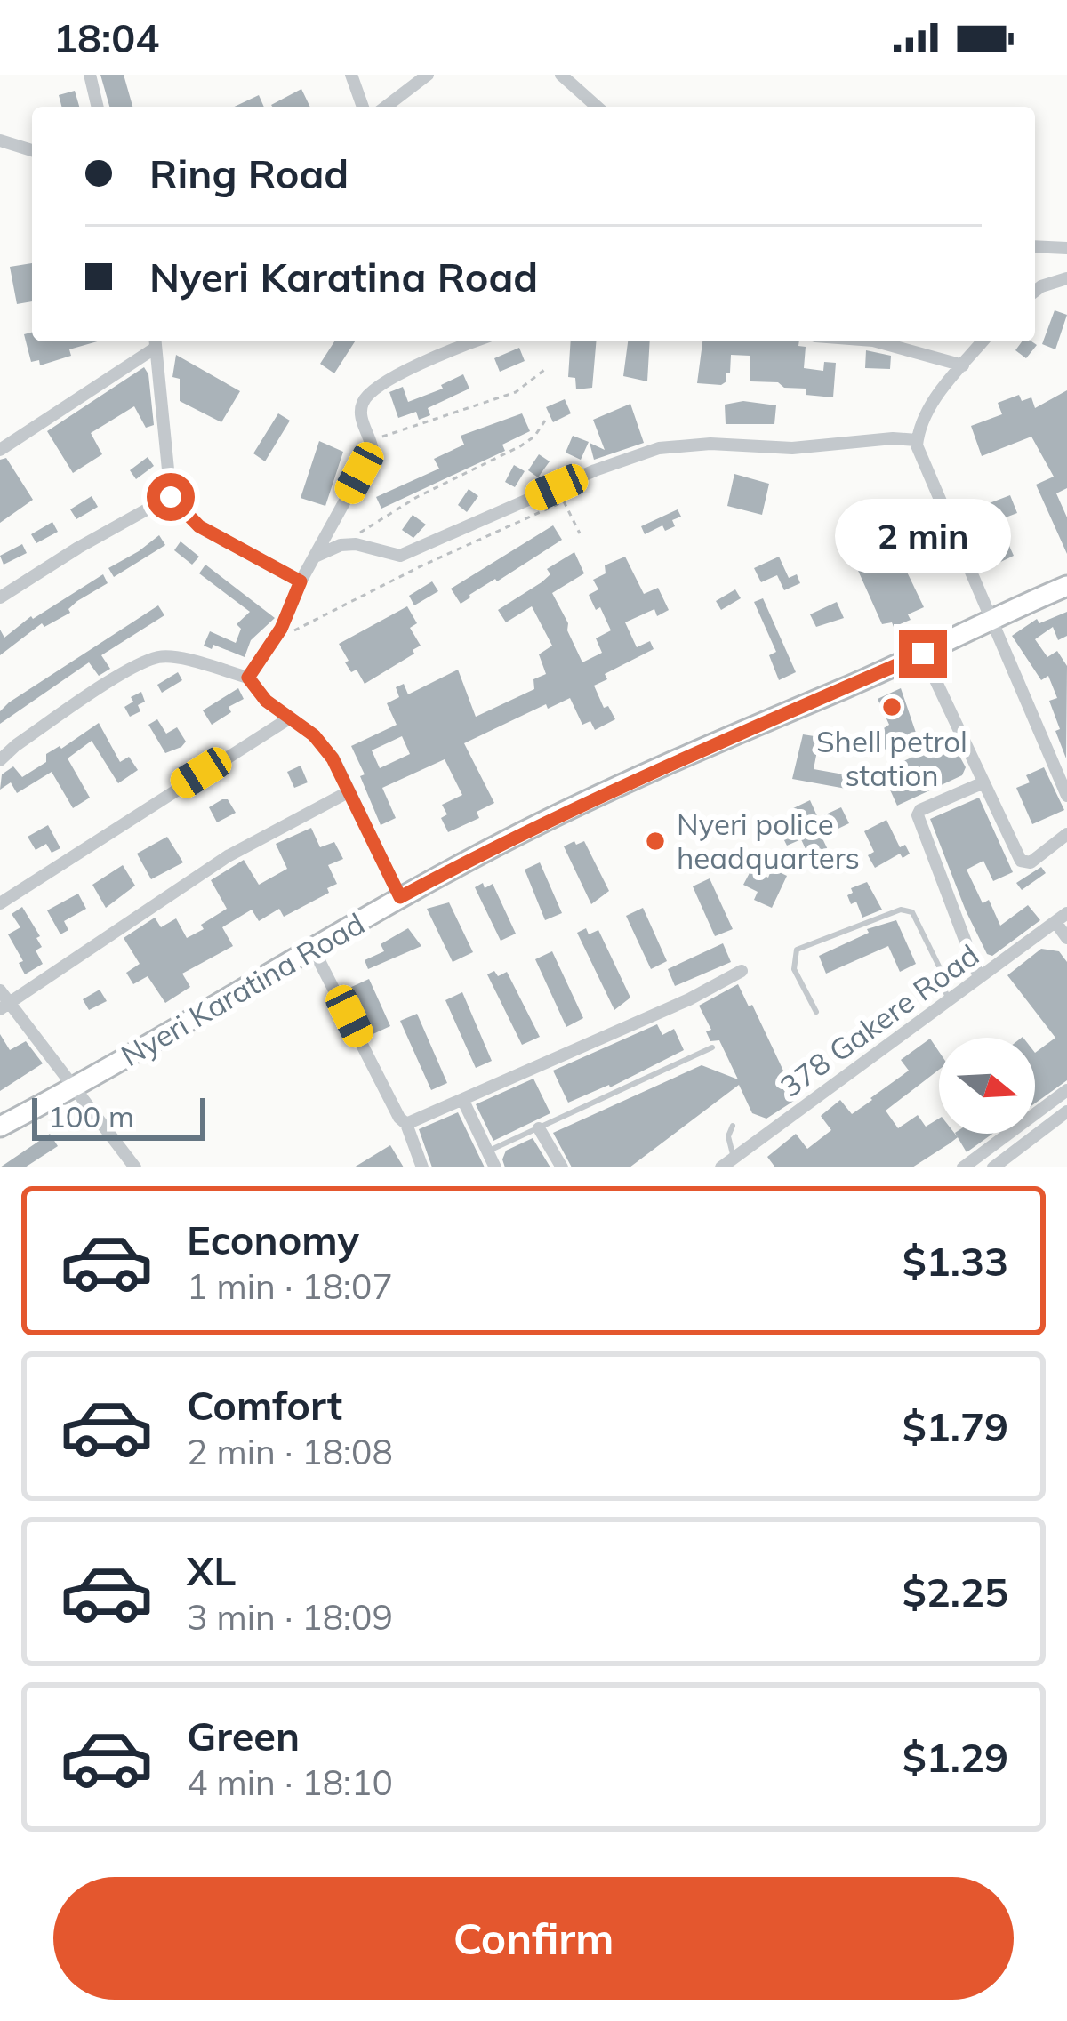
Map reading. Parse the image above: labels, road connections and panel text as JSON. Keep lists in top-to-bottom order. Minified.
{"streets":{"highway":["Nyeri Karatina Road"],"street":["378 Gakere Road"]},"places":["Shell petrol station","Nyeri police headquarters"],"scale_bar":"100 m","north":"right","page":{"status":"18:04","banner":["Ring Road","Nyeri Karatina Road"],"bubble":"2 min","scale":"100 m","list":[{"name":"Economy","note":"1 min · 18:07","value":"$1.33"},{"name":"Comfort","note":"2 min · 18:08","value":"$1.79"},{"name":"XL","note":"3 min · 18:09","value":"$2.25"},{"name":"Green","note":"4 min · 18:10","value":"$1.29"}],"buttons":"Confirm"}}
